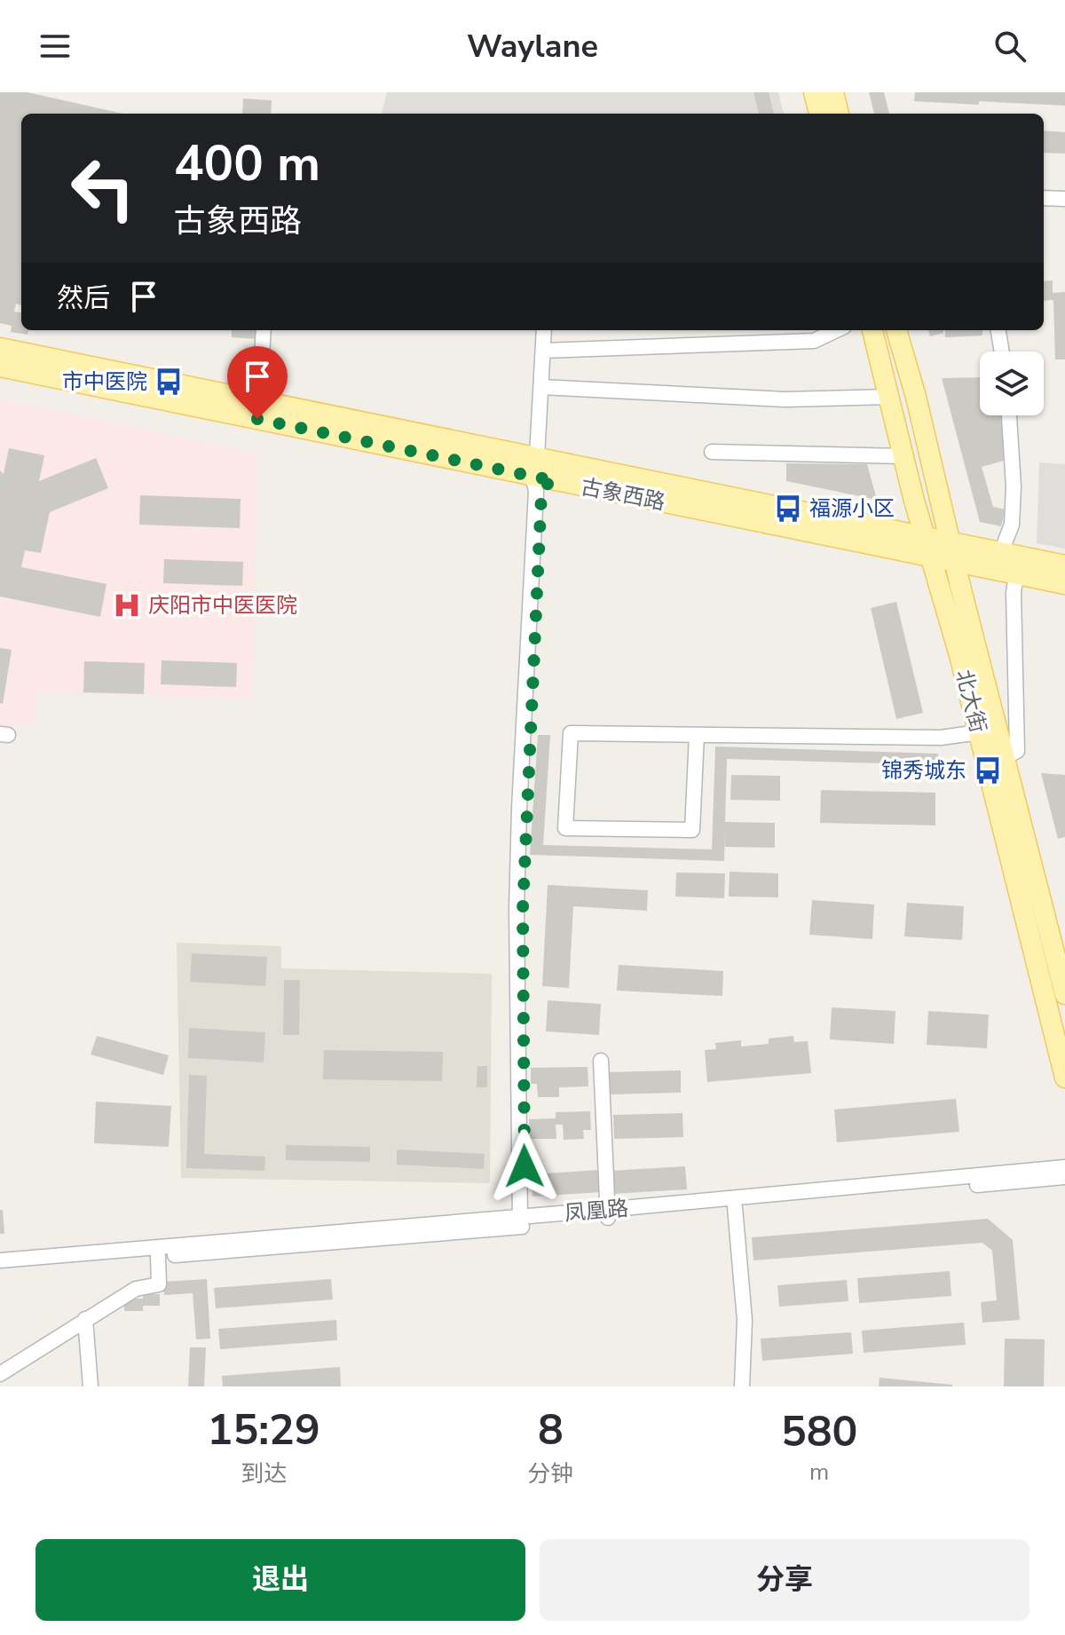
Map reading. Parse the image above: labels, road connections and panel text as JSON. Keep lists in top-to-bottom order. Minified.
{"streets":{"main road":["古象西路","北大街"],"street":["凤凰路"]},"crossings":[["古象西路","北大街"]],"places":{"bus stop":["市中医院","福源小区","锦秀城东"],"hospital":["庆阳市中医医院"]},"page":{"header":"Waylane","turn":["400 m","古象西路"],"then":"然后","eta":["15:29","到达","8","分钟","580","m"],"buttons":["退出","分享"]}}
